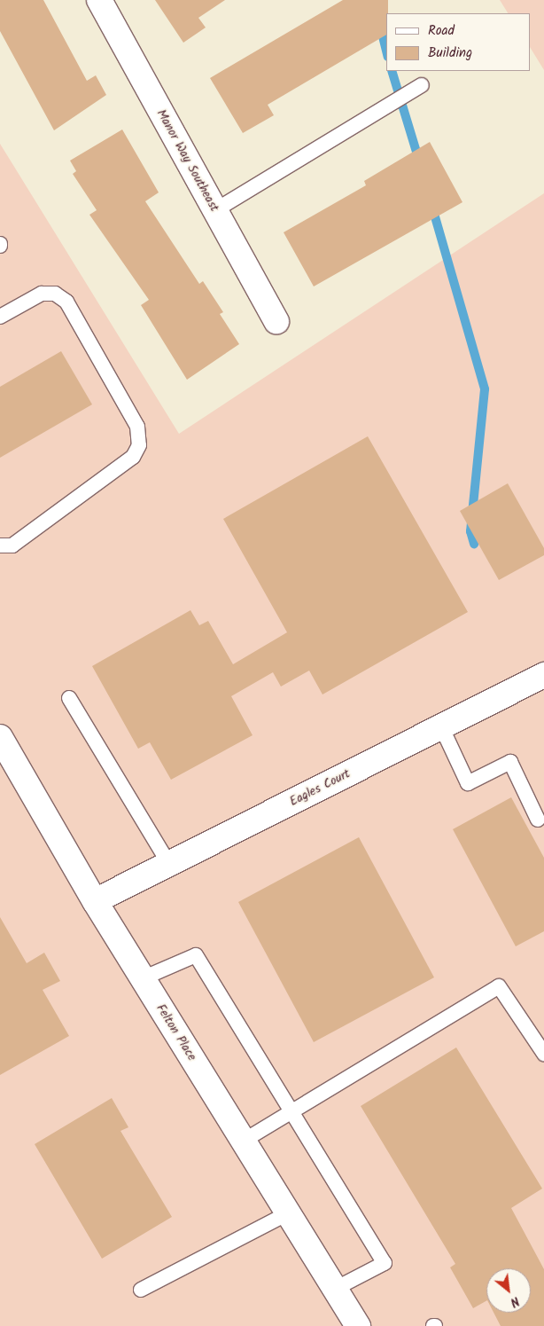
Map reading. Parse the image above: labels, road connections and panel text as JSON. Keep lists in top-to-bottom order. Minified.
{"streets":{"street":["Manor Way Southeast","Eagles Court","Felton Place"]},"crossings":[["Eagles Court","Felton Place"]],"legend":["Road","Building"],"north":"bottom right"}
